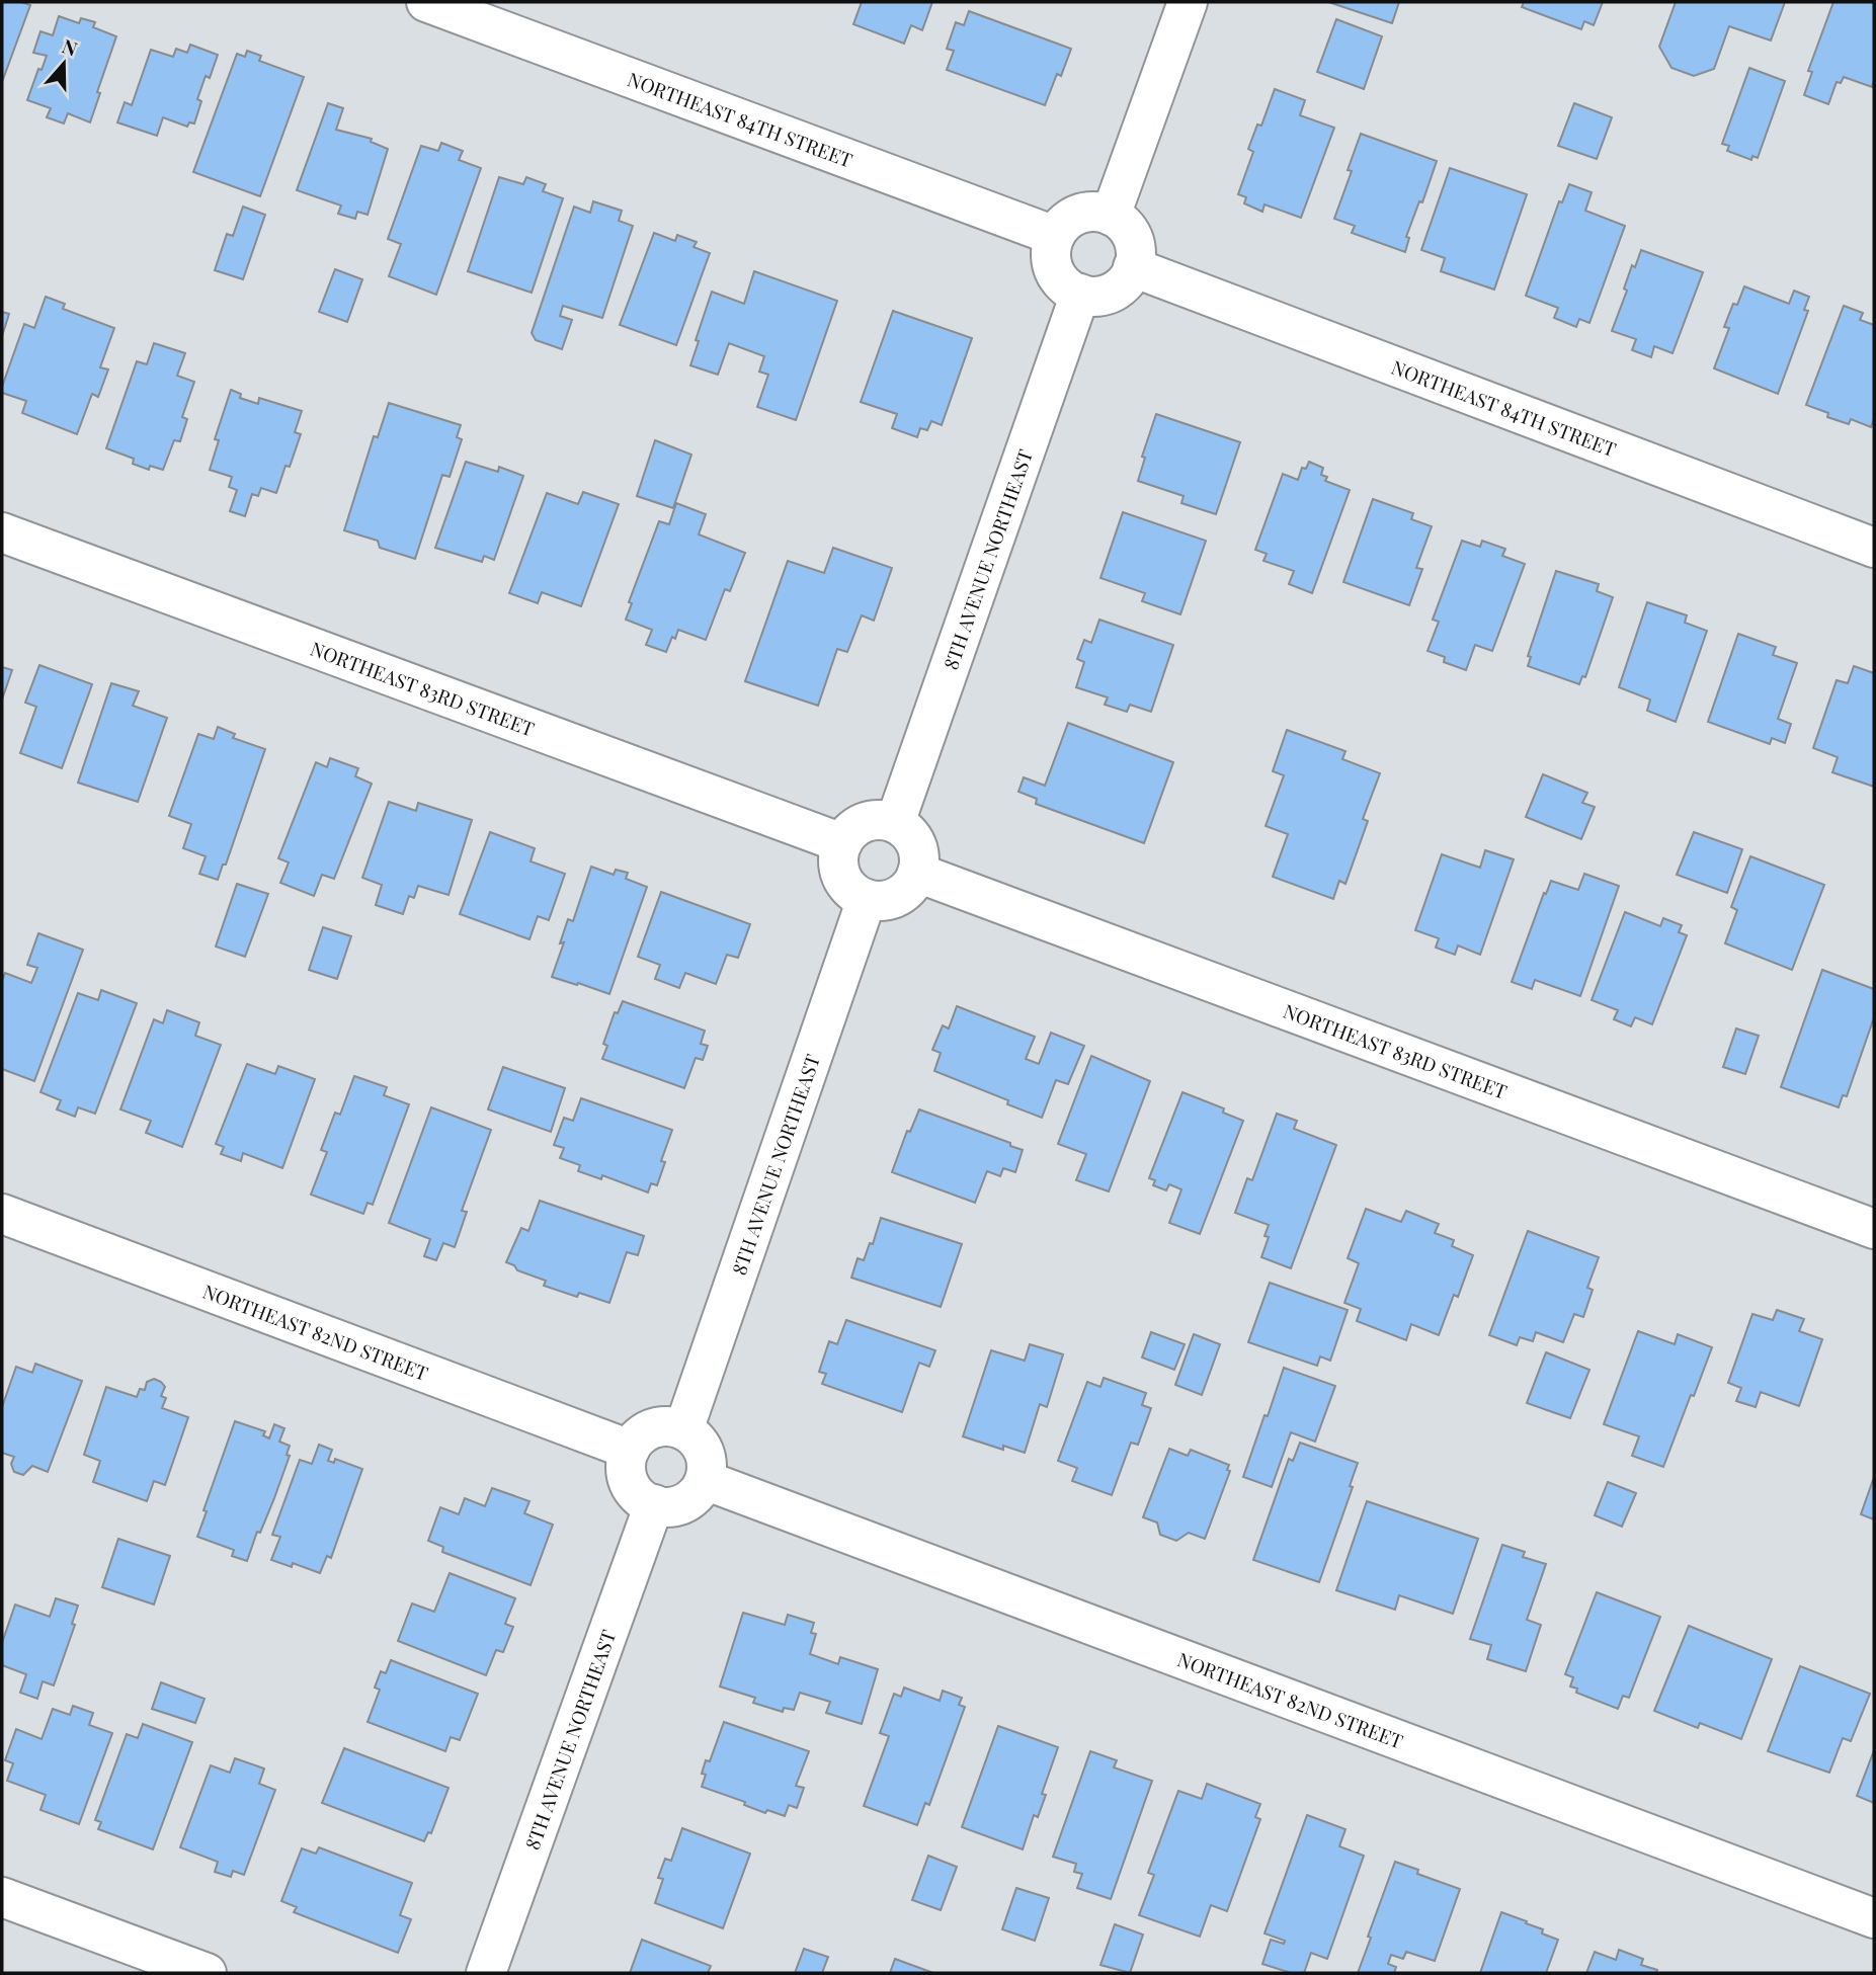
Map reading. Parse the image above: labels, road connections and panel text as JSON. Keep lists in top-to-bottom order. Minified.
{"streets":{"street":["NORTHEAST 84TH STREET","8TH AVENUE NORTHEAST","NORTHEAST 83RD STREET","NORTHEAST 82ND STREET"]},"crossings":[["NORTHEAST 84TH STREET","8TH AVENUE NORTHEAST"],["8TH AVENUE NORTHEAST","NORTHEAST 83RD STREET"],["8TH AVENUE NORTHEAST","NORTHEAST 82ND STREET"]],"north":"top"}
